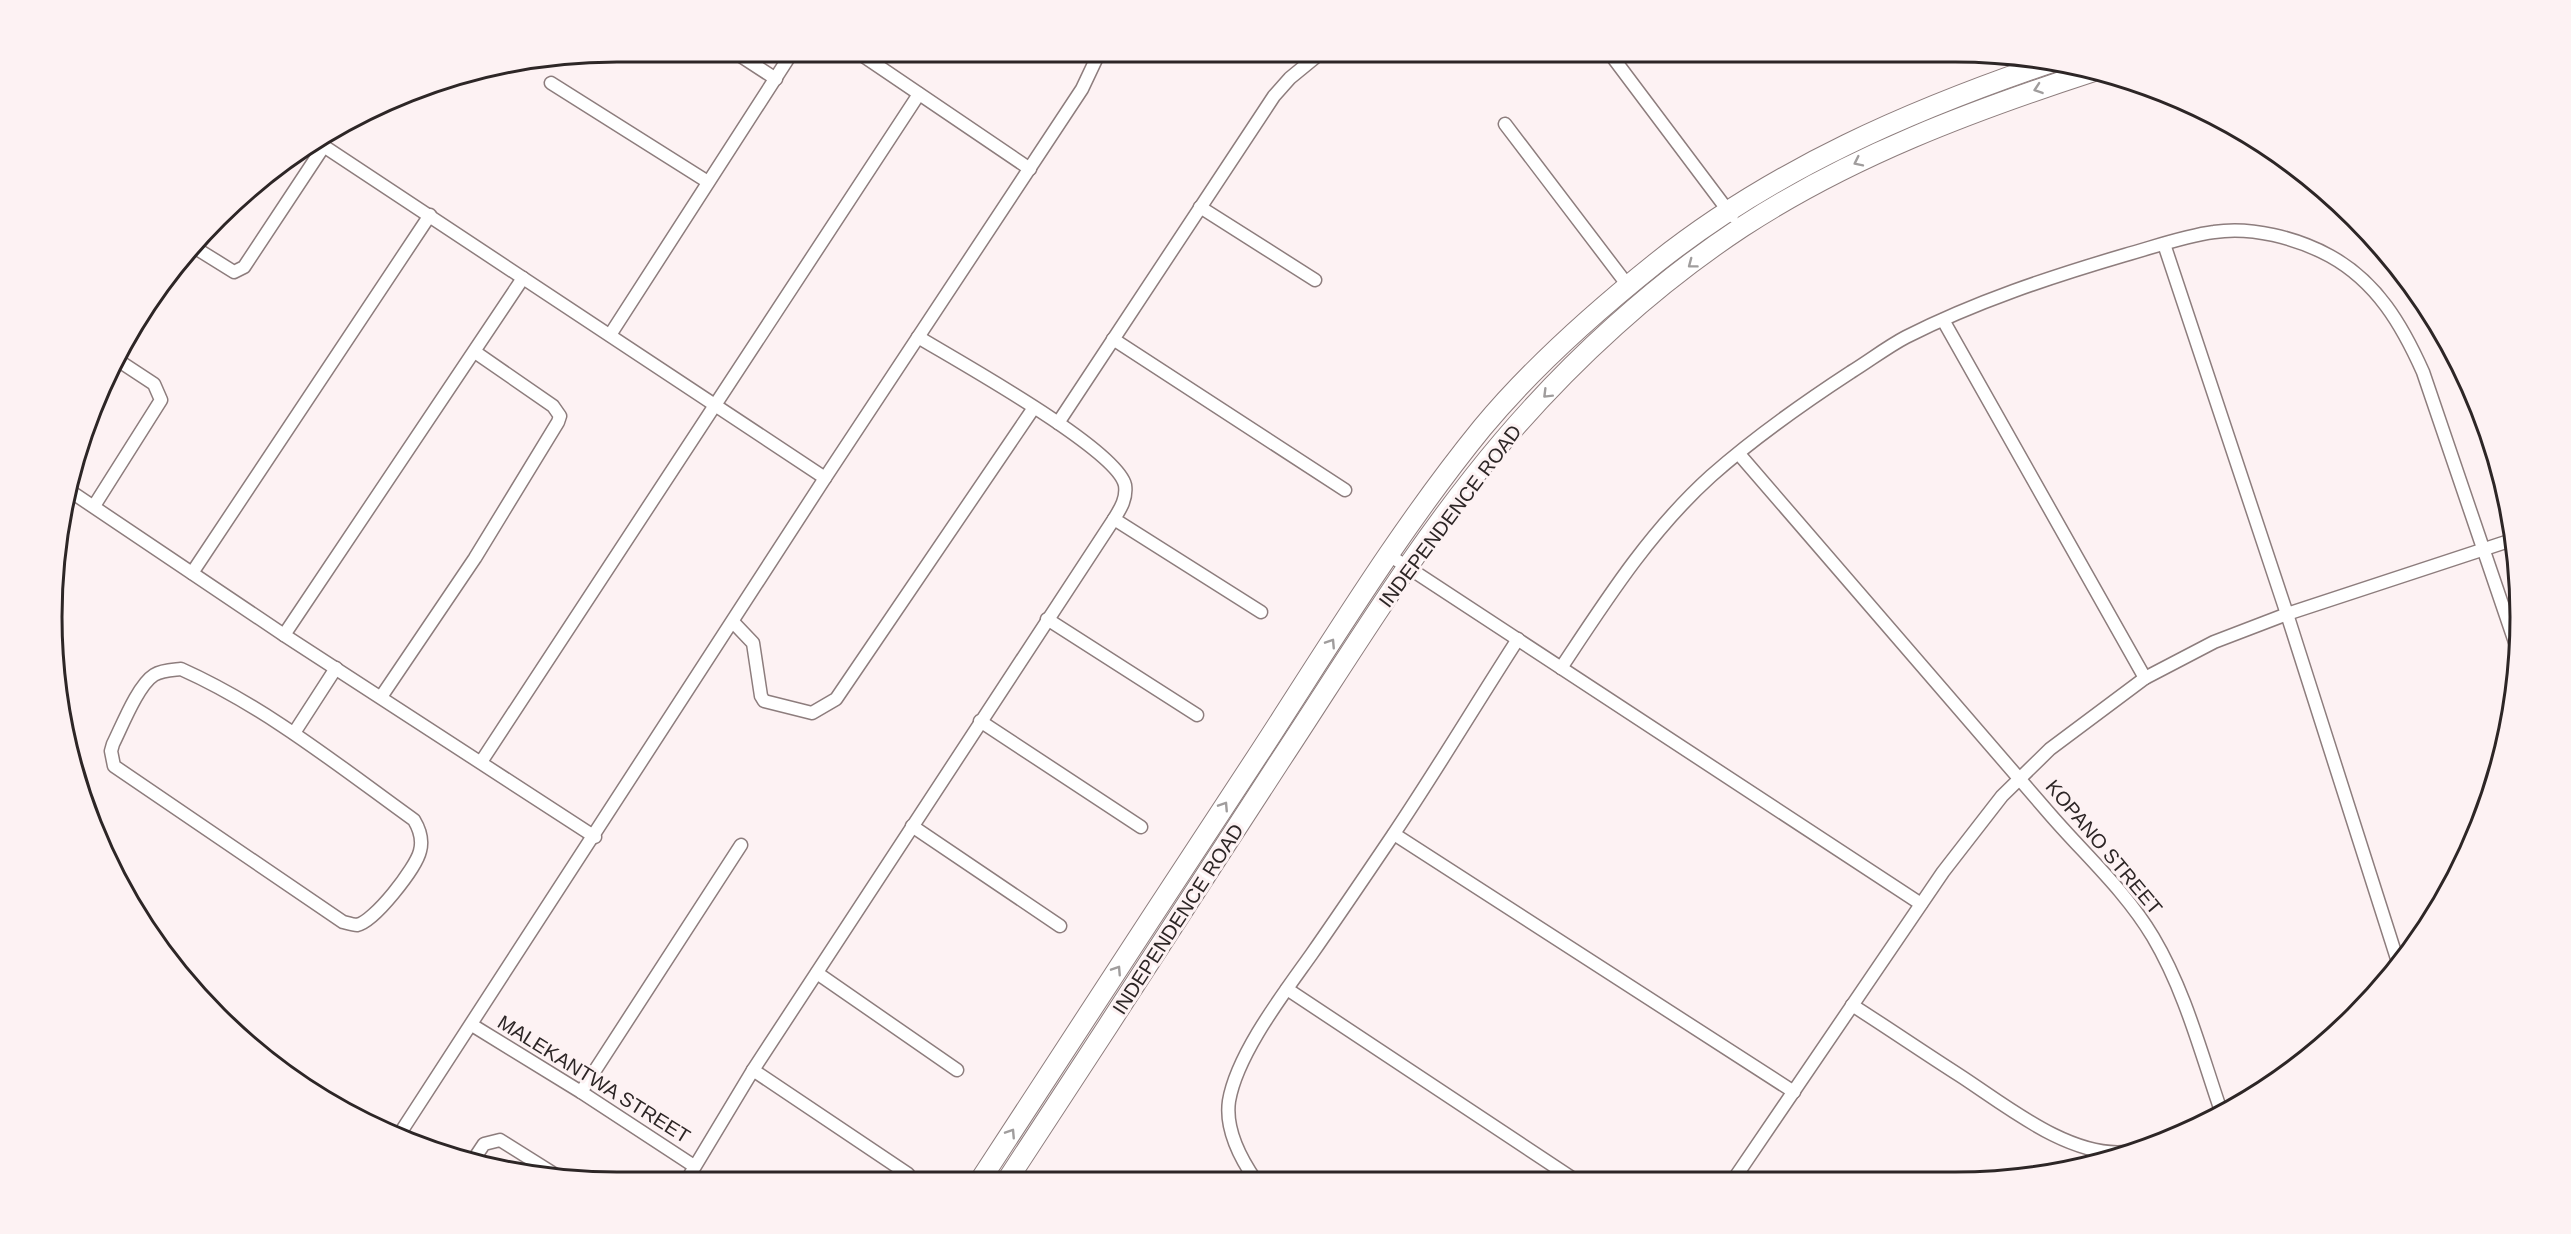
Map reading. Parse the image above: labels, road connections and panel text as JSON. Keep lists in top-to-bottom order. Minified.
{"streets":{"main road":["INDEPENDENCE ROAD"],"street":["KOPANO STREET","MALEKANTWA STREET"]}}
